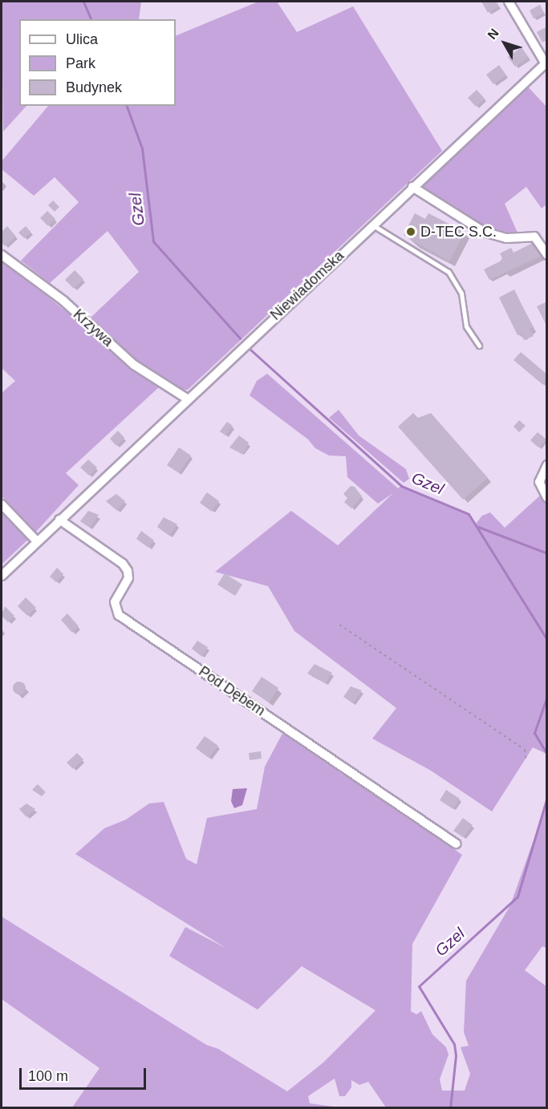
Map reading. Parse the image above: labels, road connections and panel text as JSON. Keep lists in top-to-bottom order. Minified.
{"streets":{"street":["Niewiadomska","Krzywa","Pod Dębem"]},"crossings":[["Niewiadomska","Krzywa"],["Niewiadomska","Pod Dębem"]],"water":["Gzel"],"places":["D-TEC S.C."],"legend":["Ulica","Park","Budynek"],"scale_bar":"100 m","north":"top left"}
